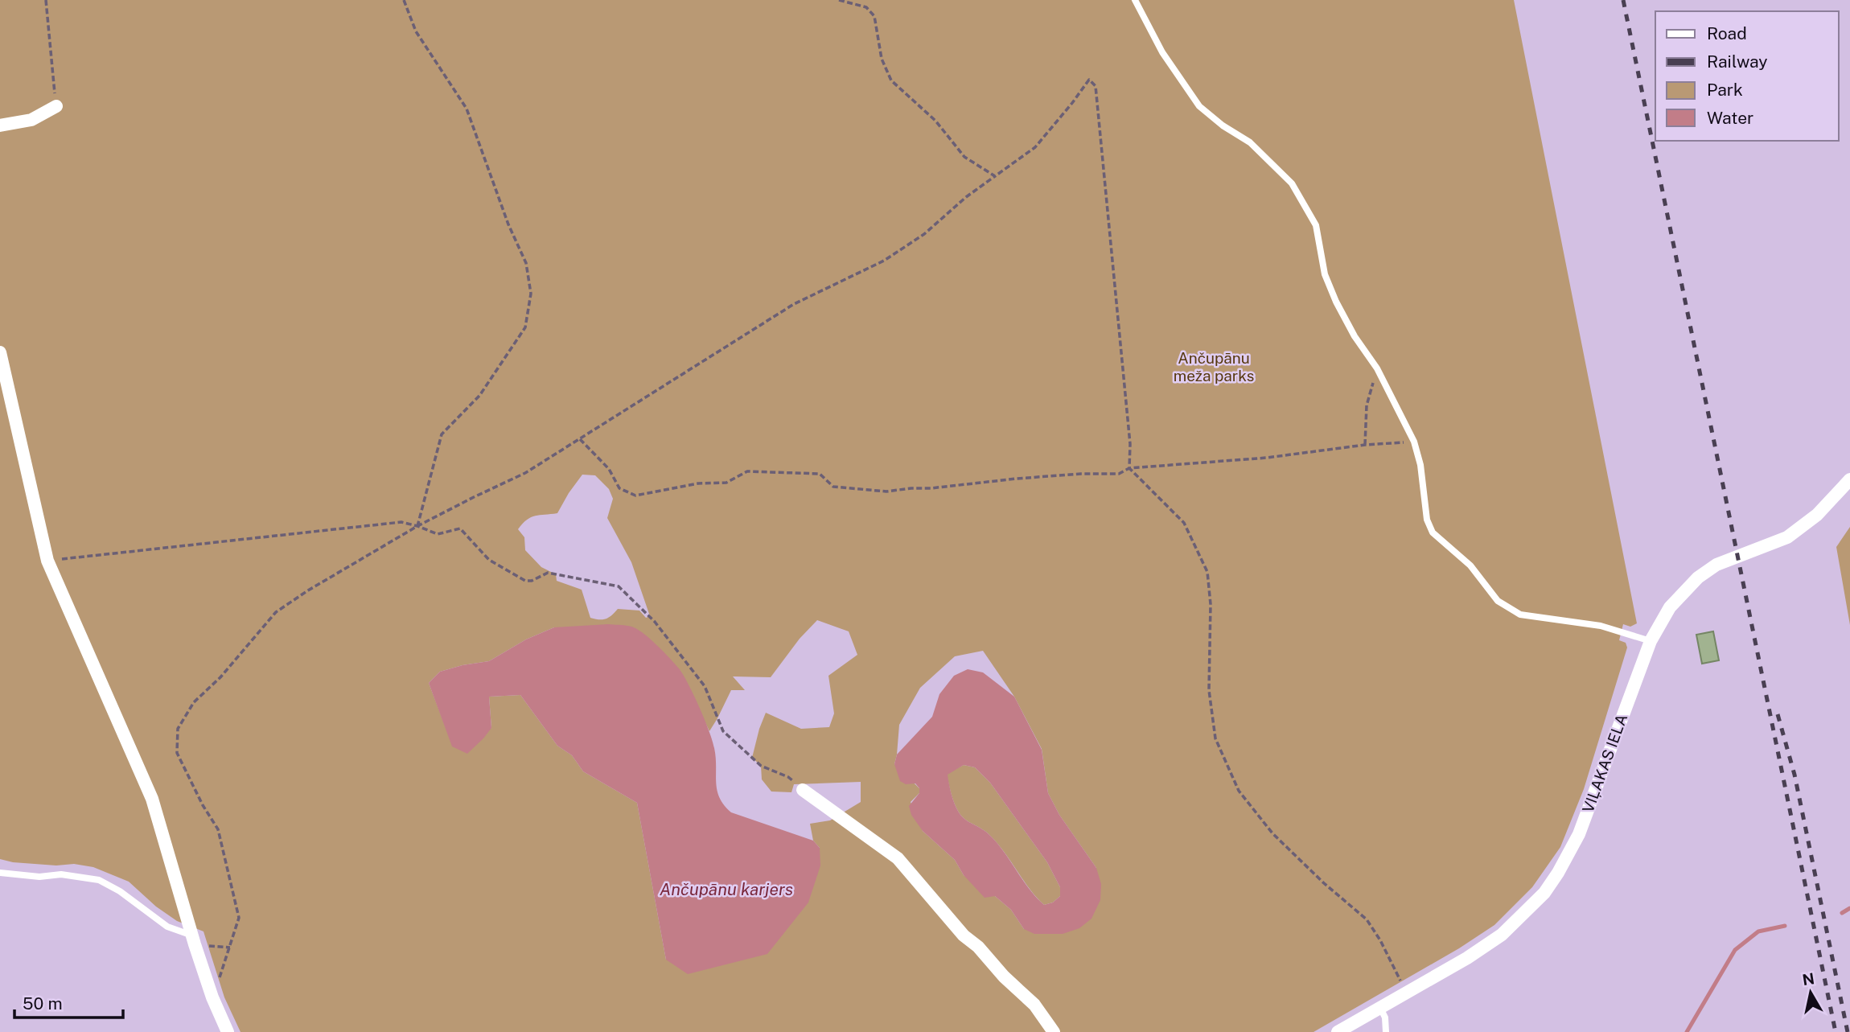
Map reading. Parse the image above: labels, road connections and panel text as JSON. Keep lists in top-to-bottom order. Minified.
{"streets":{"street":["VIĻAKAS IELA"]},"water":["Ančupānu karjers"],"parks":["Ančupānu meža parks"],"legend":["Road","Railway","Park","Water"],"scale_bar":"50 m","north":"top"}
